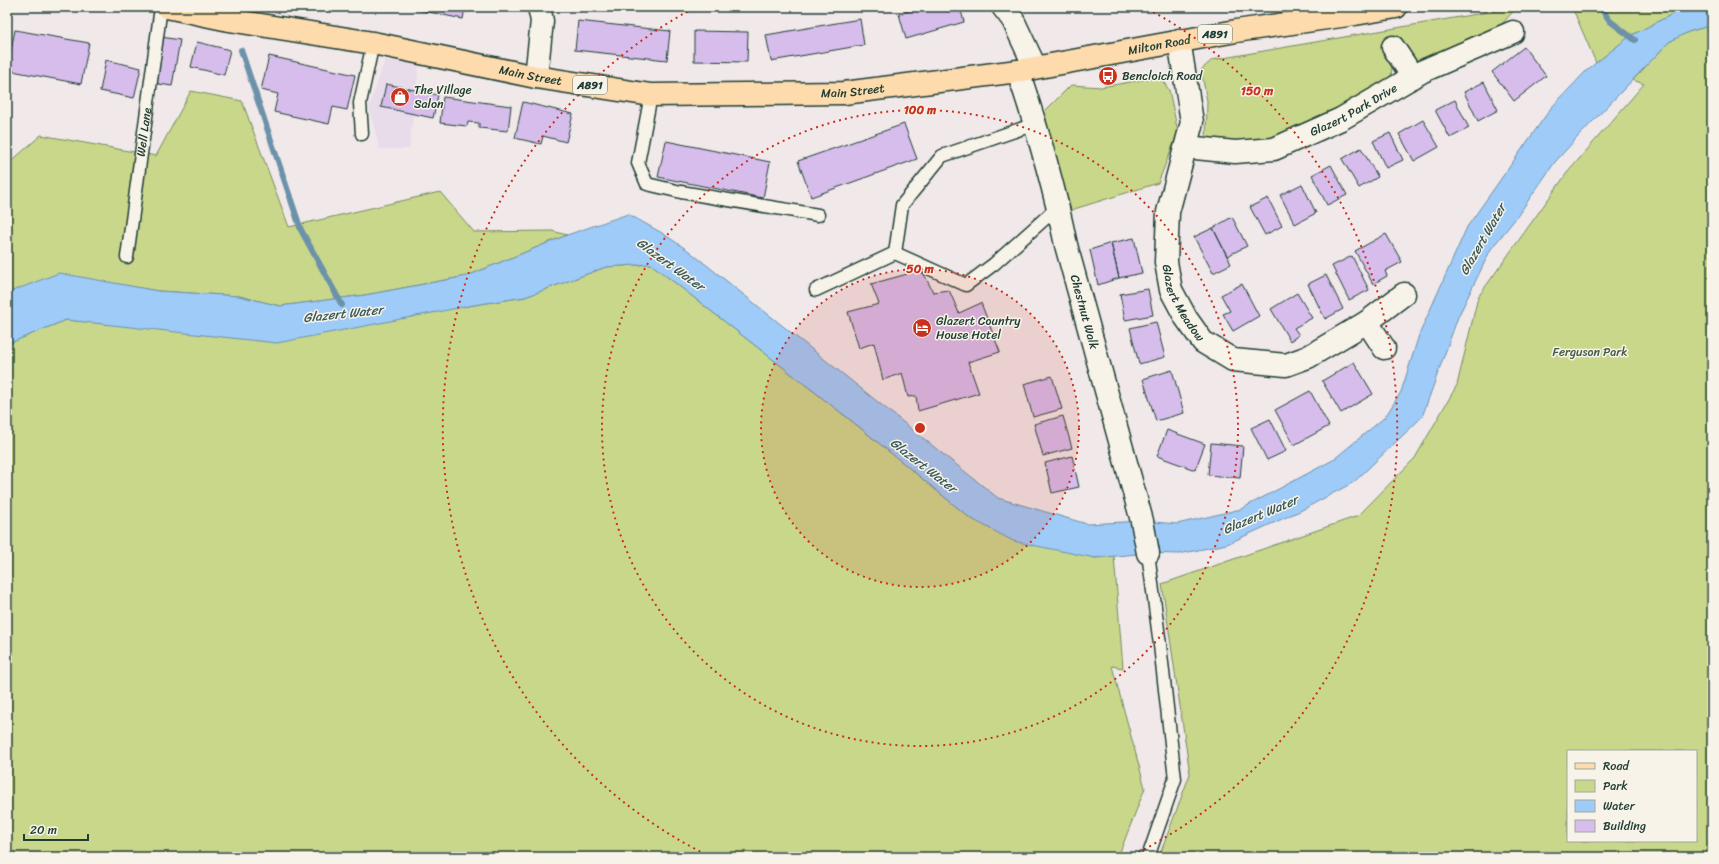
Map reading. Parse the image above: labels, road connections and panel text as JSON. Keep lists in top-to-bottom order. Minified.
{"streets":{"main road":["A891","Milton Road","Main Street"],"street":["Glazert Park Drive","Glazert Meadow","Chestnut Walk"],"lane":["Well Lane"]},"crossings":[["Milton Road","Main Street"],["Milton Road","Glazert Meadow"],["Milton Road","Chestnut Walk"],["Main Street","Chestnut Walk"],["Glazert Park Drive","Glazert Meadow"]],"water":["Glazert Water"],"parks":["Ferguson Park"],"places":{"bus stop":["Bencloich Road"],"shop":["The Village Salon"],"hotel":["Glazert Country House Hotel"]},"legend":["Road","Park","Water","Building"],"scale_bar":"20 m","rings":["150 m","100 m","50 m"]}
